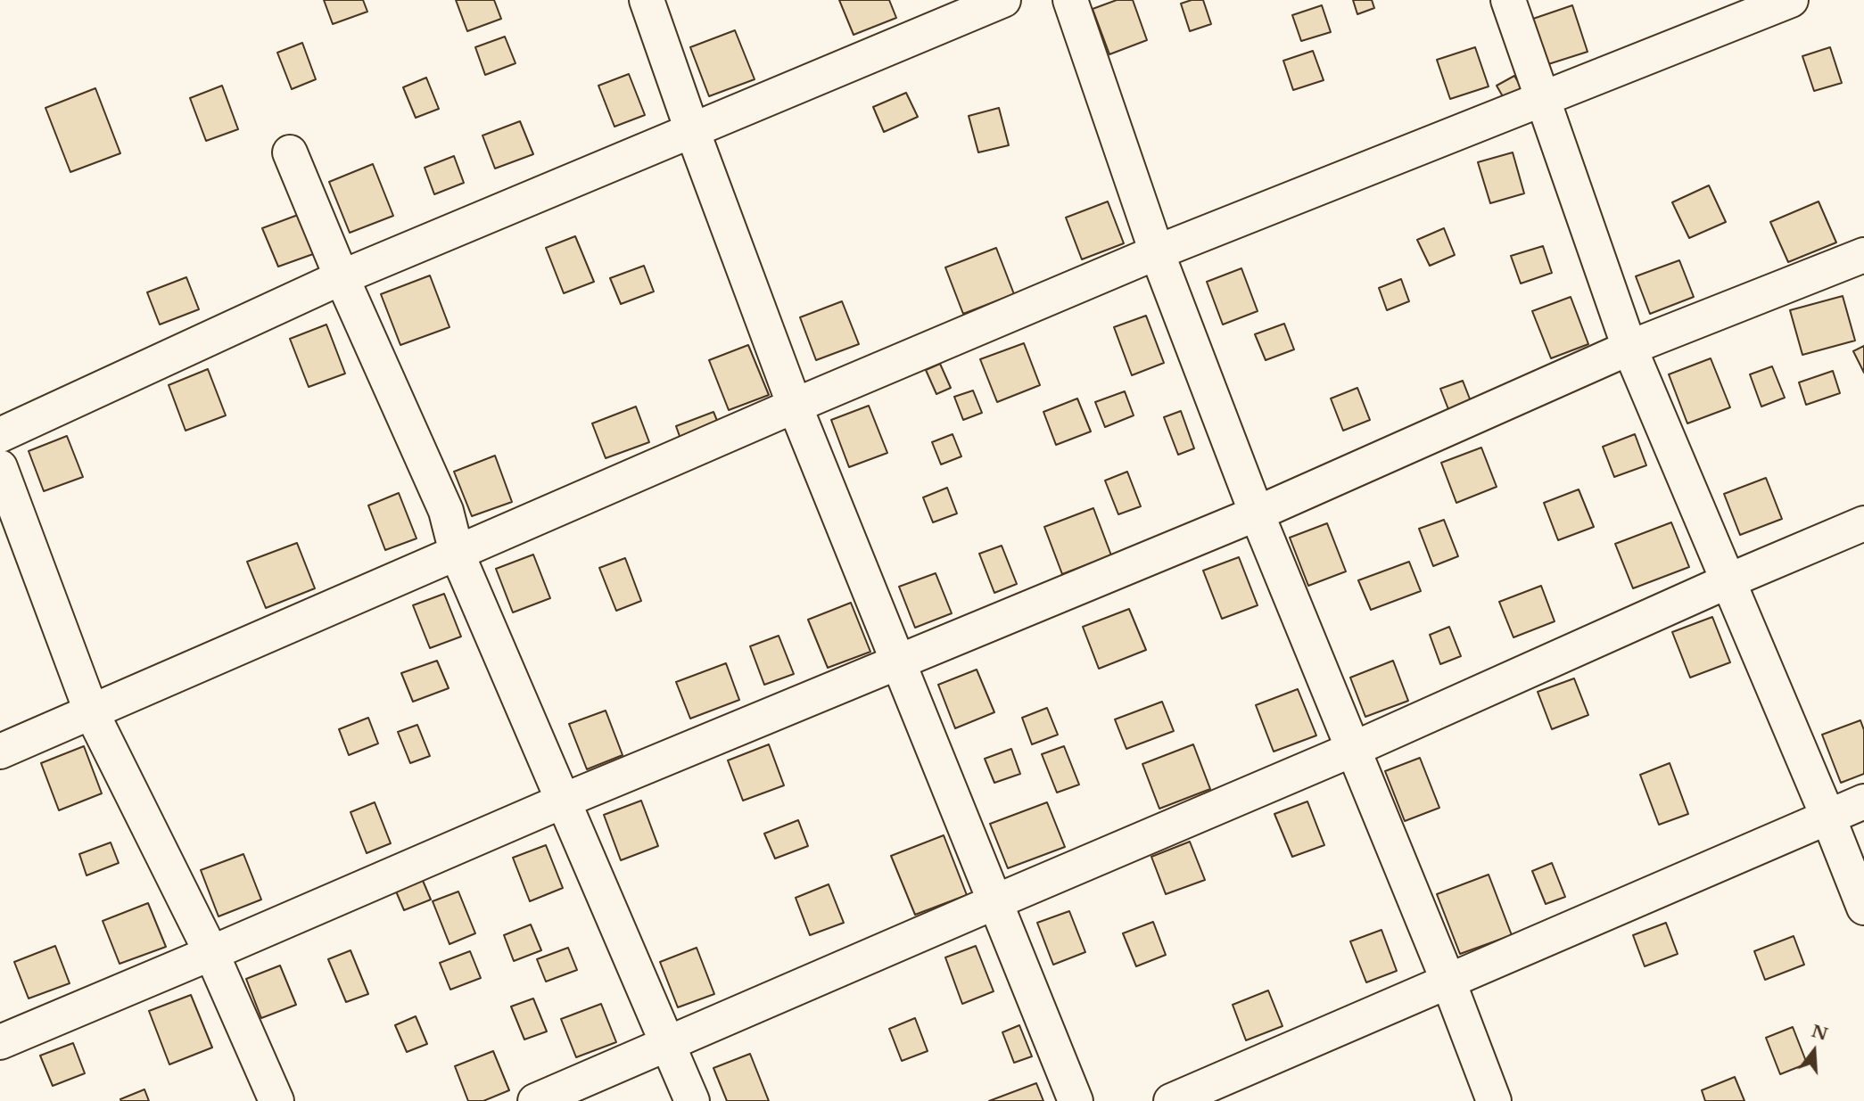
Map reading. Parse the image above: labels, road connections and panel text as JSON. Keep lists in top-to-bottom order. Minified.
{"north":"top"}
